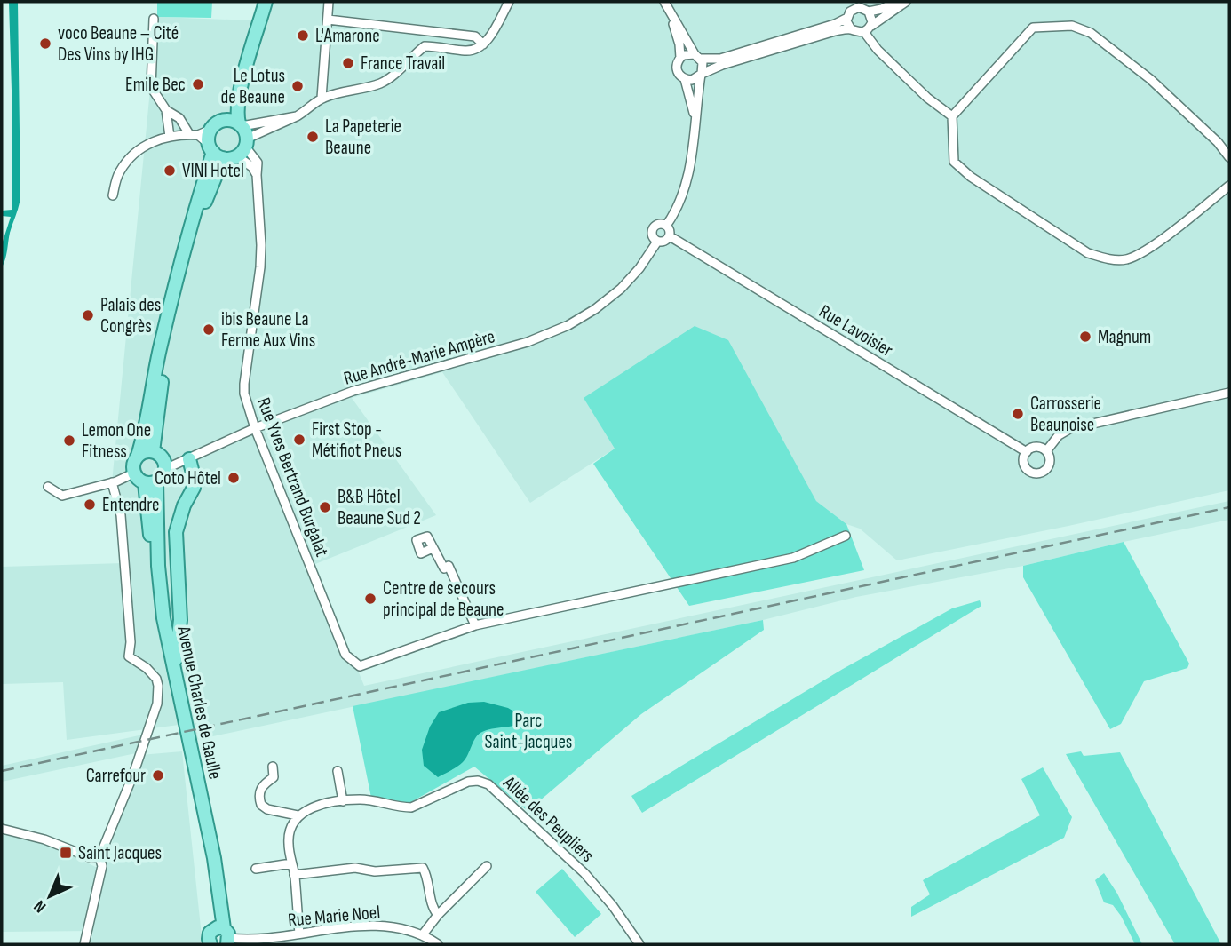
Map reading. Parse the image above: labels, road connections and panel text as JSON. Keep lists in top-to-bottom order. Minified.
{"streets":{"main road":["Avenue Charles de Gaulle"],"street":["Rue Lavoisier","Rue André-Marie Ampère","Rue Yves Bertrand Burgalat","Allée des Peupliers","Rue Marie Noel"]},"crossings":[["Rue Lavoisier","Rue André-Marie Ampère"],["Rue André-Marie Ampère","Rue Yves Bertrand Burgalat"],["Rue André-Marie Ampère","Avenue Charles de Gaulle"],["Avenue Charles de Gaulle","Rue Marie Noel"]],"parks":["Parc Saint-Jacques"],"places":{"other":["L'Amarone","voco Beaune – Cité Des Vins by IHG","France Travail","Emile Bec","Le Lotus de Beaune","La Papeterie Beaune","VINI Hotel","Palais des Congrès","ibis Beaune La Ferme Aux Vins","Magnum","Carrosserie Beaunoise","First Stop - Métifiot Pneus","Lemon One Fitness","Coto Hôtel","Entendre","B&B Hôtel Beaune Sud 2","Centre de secours principal de Beaune","Carrefour"],"transit":["Saint Jacques"]},"north":"bottom left"}
